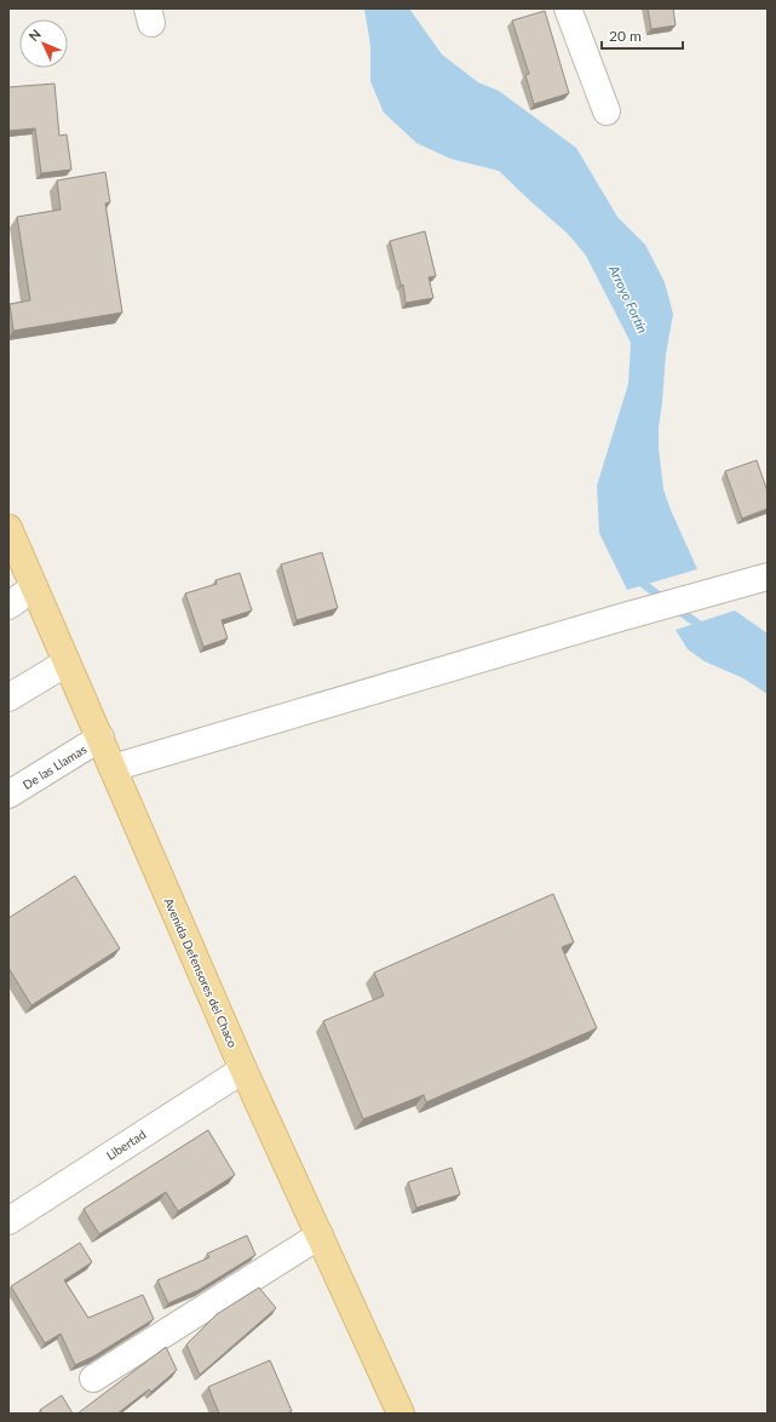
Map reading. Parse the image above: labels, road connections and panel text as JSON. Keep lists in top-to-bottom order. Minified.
{"streets":{"main road":["Avenida Defensores del Chaco"],"street":["De las Llamas","Libertad"]},"crossings":[["De las Llamas","Avenida Defensores del Chaco"],["Avenida Defensores del Chaco","Libertad"]],"water":["Arroyo Fortín"],"scale_bar":"20 m","north":"top left"}
